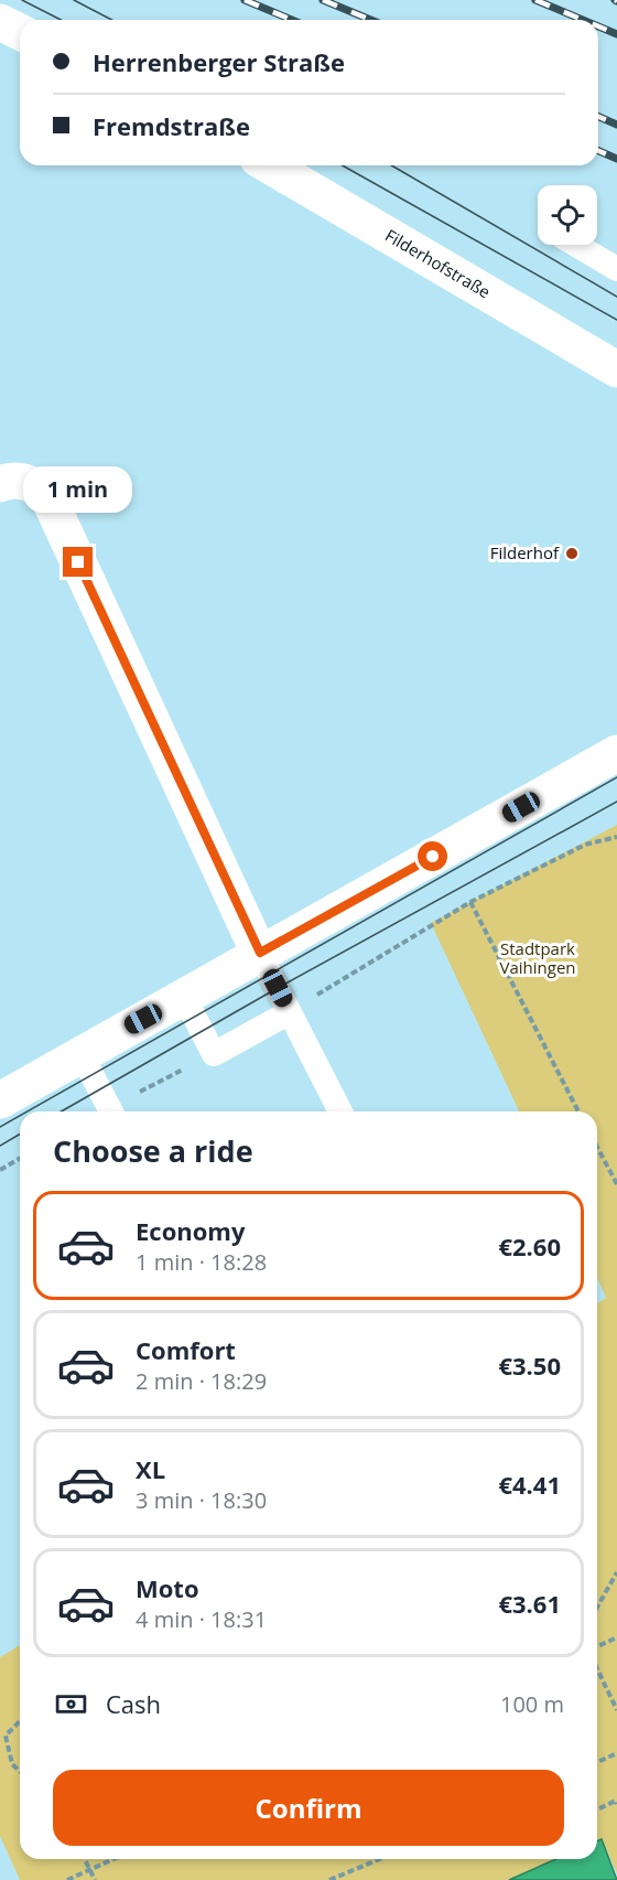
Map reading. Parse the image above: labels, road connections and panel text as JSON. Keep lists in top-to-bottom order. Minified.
{"streets":{"street":["Filderhofstraße"]},"parks":["Stadtpark Vaihingen"],"places":["Filderhof"],"page":{"banner":["Herrenberger Straße","Fremdstraße"],"bubble":"1 min","heading":"Choose a ride","list":[{"name":"Economy","note":"1 min · 18:28","value":"€2.60"},{"name":"Comfort","note":"2 min · 18:29","value":"€3.50"},{"name":"XL","note":"3 min · 18:30","value":"€4.41"},{"name":"Moto","note":"4 min · 18:31","value":"€3.61"}],"pay":["Cash","100 m"],"buttons":"Confirm"}}
